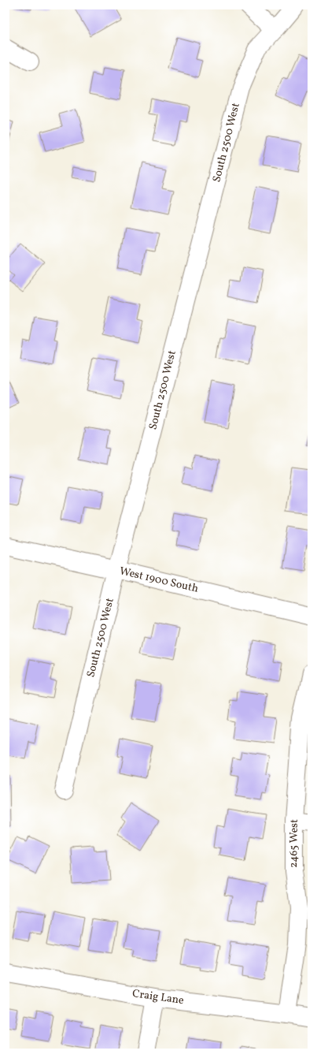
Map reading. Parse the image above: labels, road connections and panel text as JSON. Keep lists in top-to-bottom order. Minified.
{"streets":{"street":["South 2500 West","West 1900 South","2465 West","Craig Lane"]},"crossings":[["South 2500 West","West 1900 South"],["2465 West","Craig Lane"]]}
